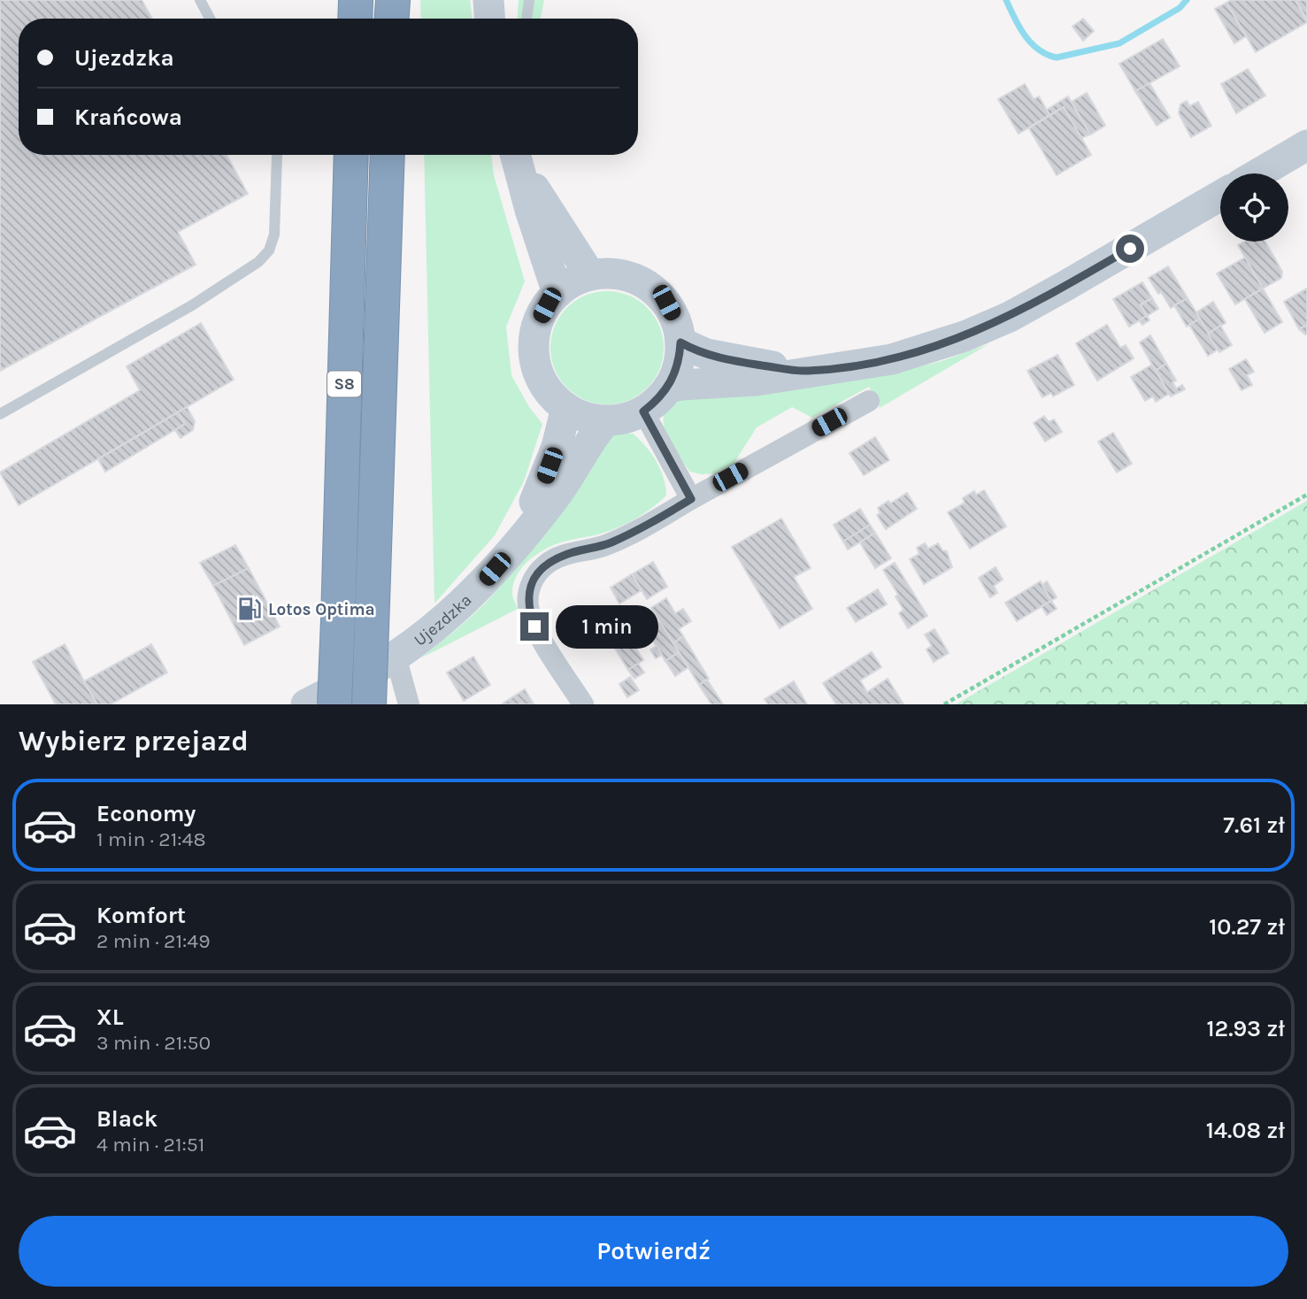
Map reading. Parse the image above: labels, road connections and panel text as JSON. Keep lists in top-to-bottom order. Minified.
{"streets":{"highway":["S8"],"main road":["Ujezdzka"]},"places":{"fuel station":["Lotos Optima"]},"page":{"banner":["Ujezdzka","Krańcowa"],"bubble":"1 min","heading":"Wybierz przejazd","list":[{"name":"Economy","note":"1 min · 21:48","value":"7.61 zł"},{"name":"Komfort","note":"2 min · 21:49","value":"10.27 zł"},{"name":"XL","note":"3 min · 21:50","value":"12.93 zł"},{"name":"Black","note":"4 min · 21:51","value":"14.08 zł"}],"buttons":"Potwierdź"}}
